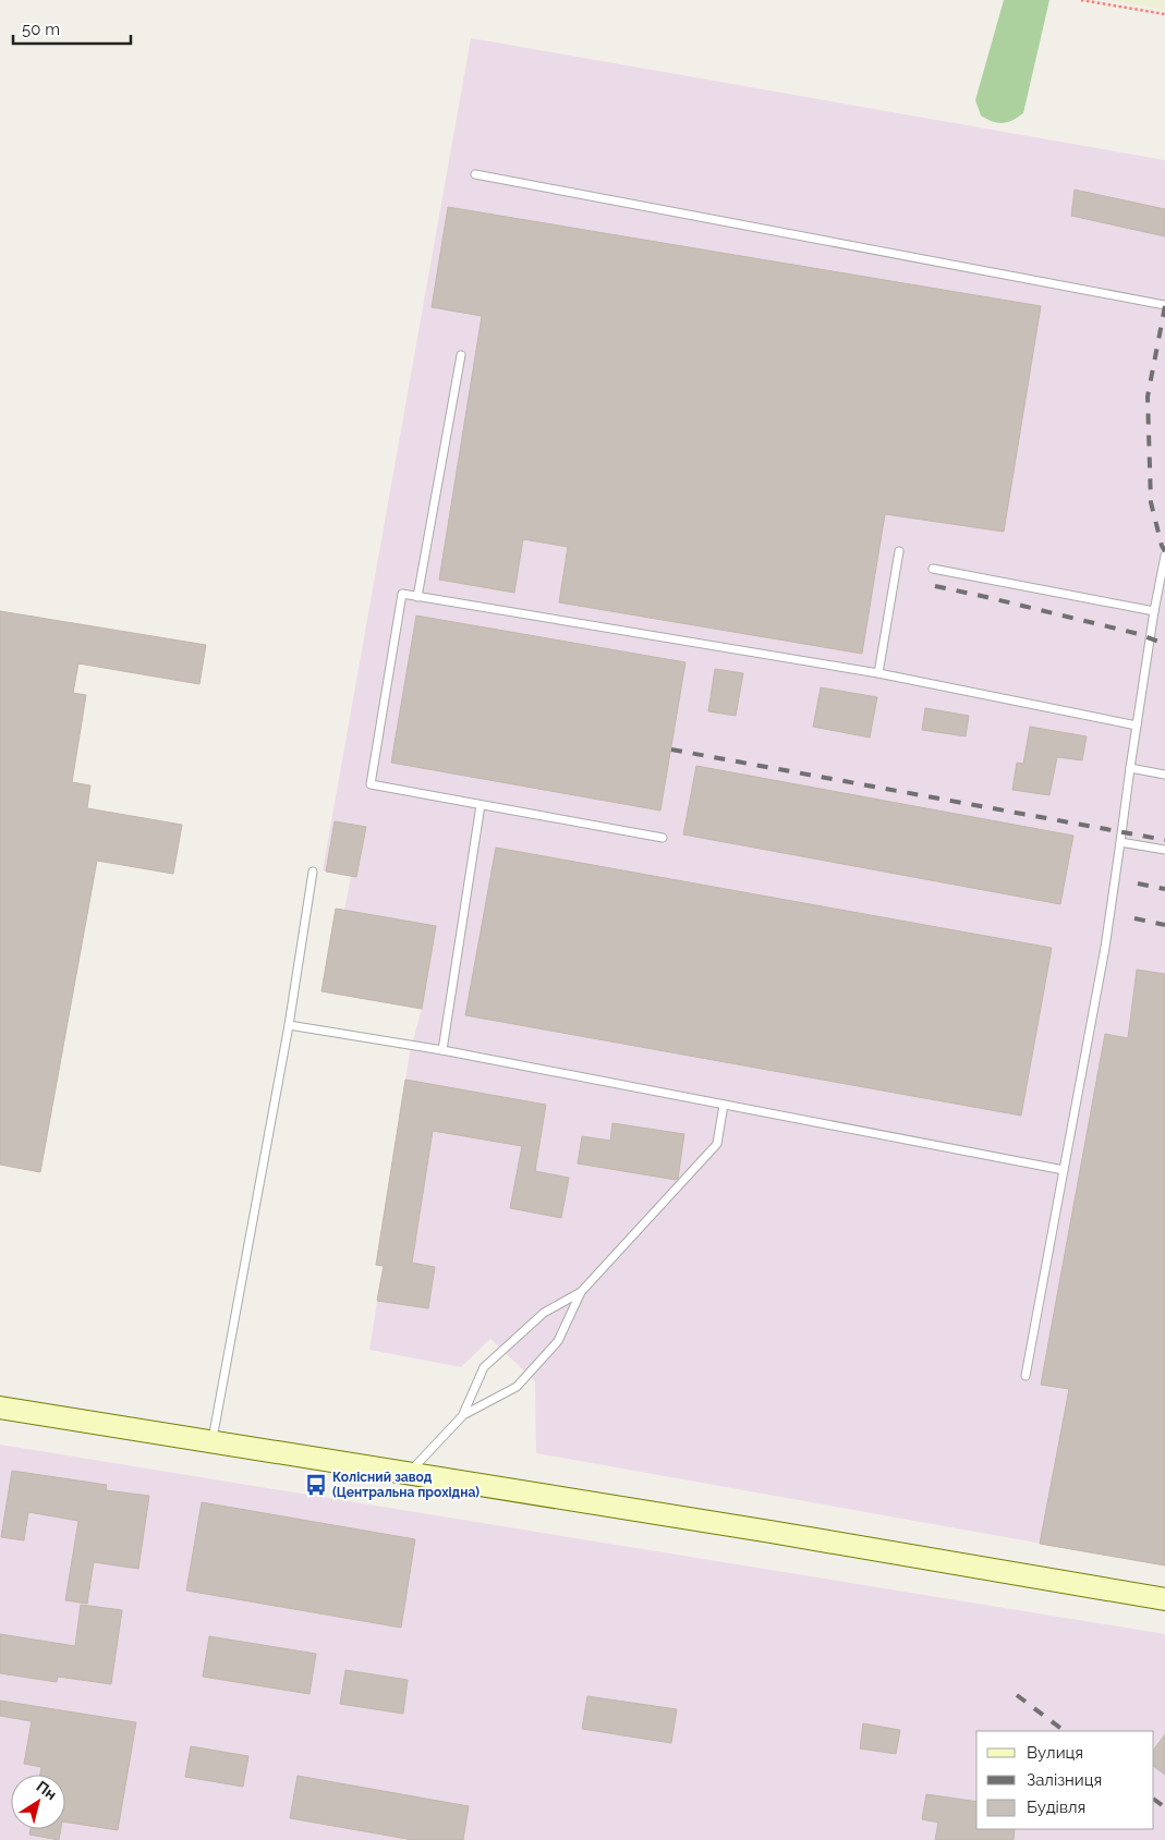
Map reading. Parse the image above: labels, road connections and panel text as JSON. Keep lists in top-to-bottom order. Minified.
{"places":{"bus stop":["Колісний завод (Центральна прохідна)"]},"legend":["Вулиця","Залізниця","Будівля"],"scale_bar":"50 m","north":"top right"}
